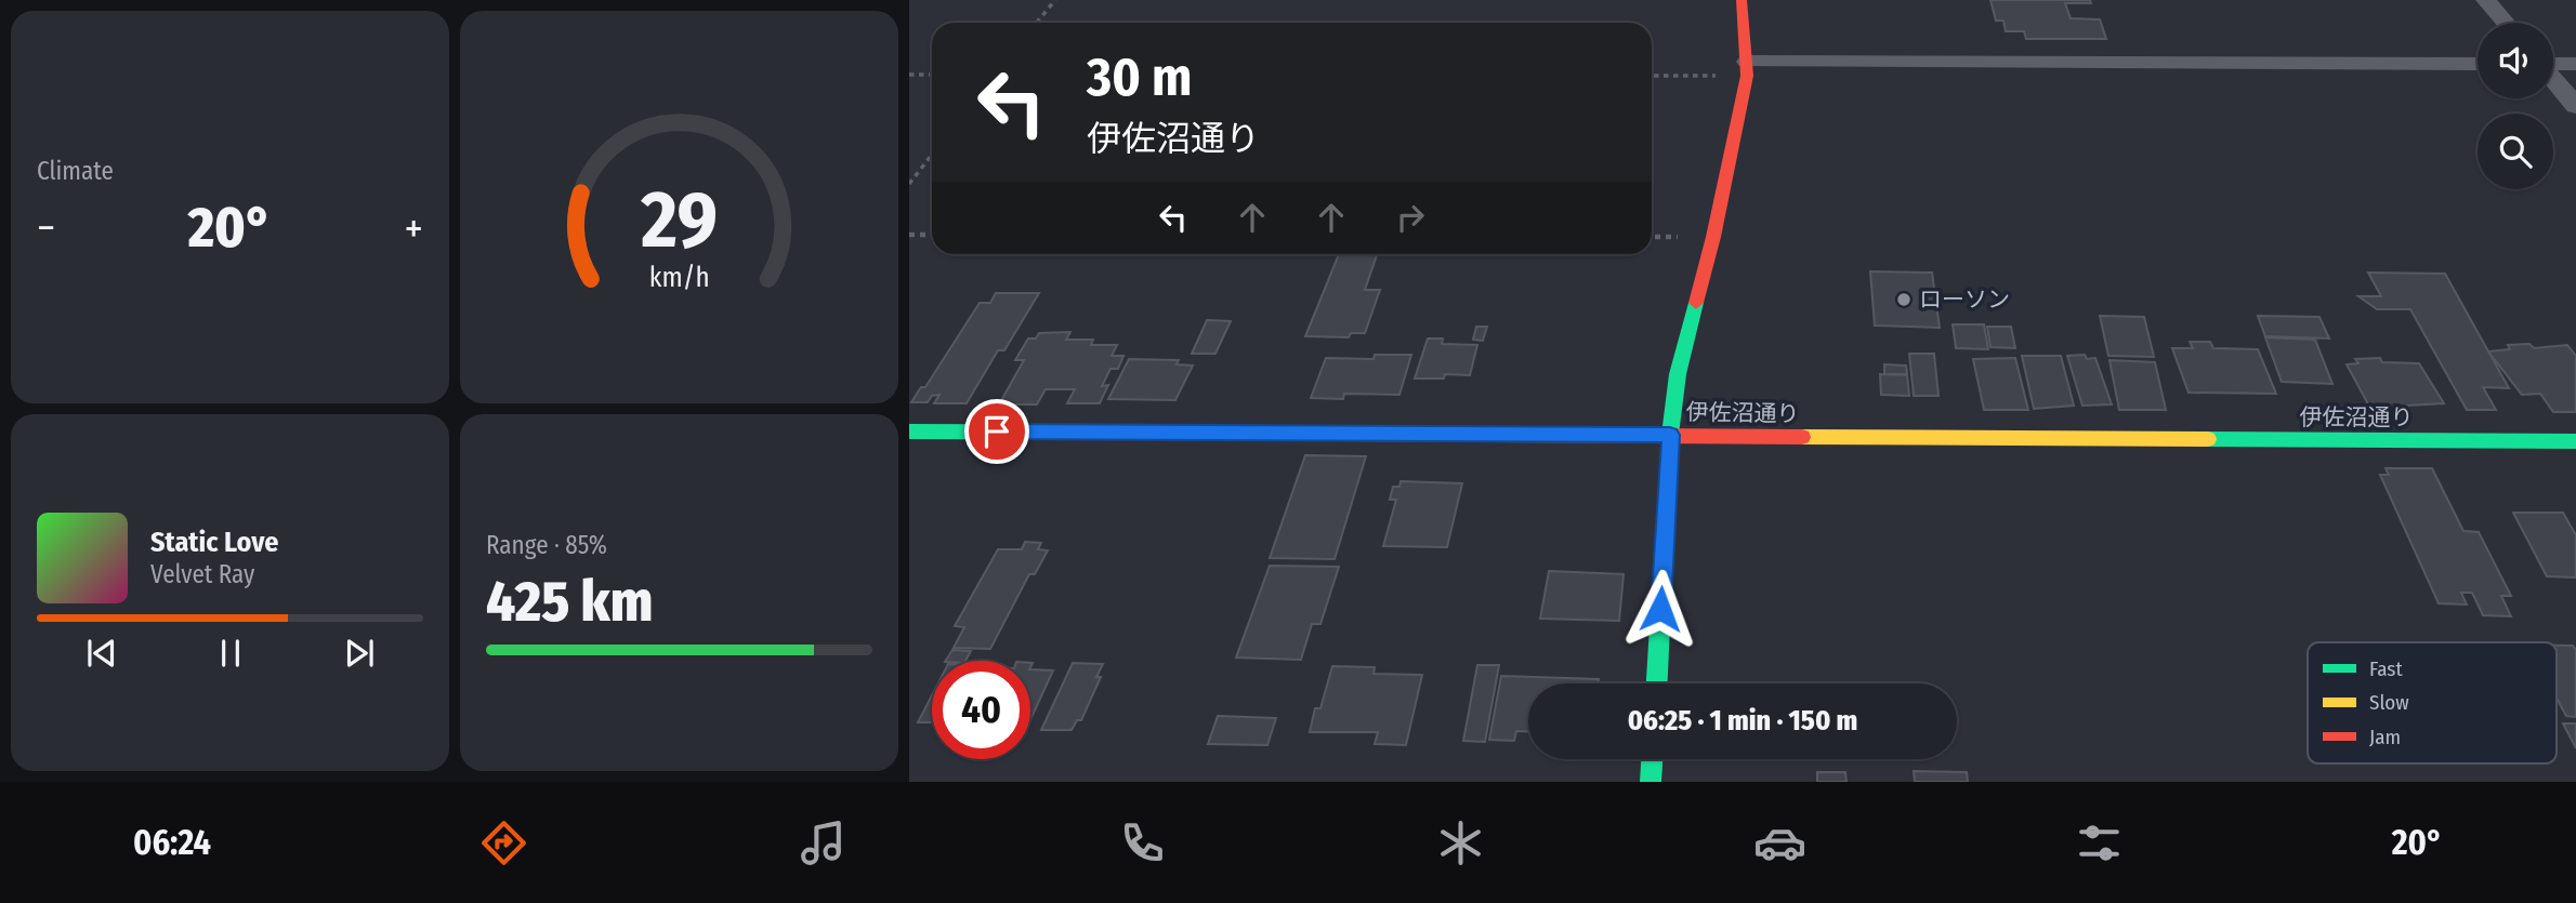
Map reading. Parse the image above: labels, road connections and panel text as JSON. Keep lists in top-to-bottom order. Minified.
{"streets":{"street":["伊佐沼通り"]},"places":["ローソン"],"legend":["Fast","Slow","Jam"],"page":{"tile":["Climate",["Range · 85%","425 km"]],"turn":["30 m","伊佐沼通り"],"heat":["−","20°","+"],"song":["Static Love","Velvet Ray"],"limit":"40","trip":"06:25 · 1 min · 150 m","tabs":["06:24","20°"],"gauge":["29","km/h"]}}
